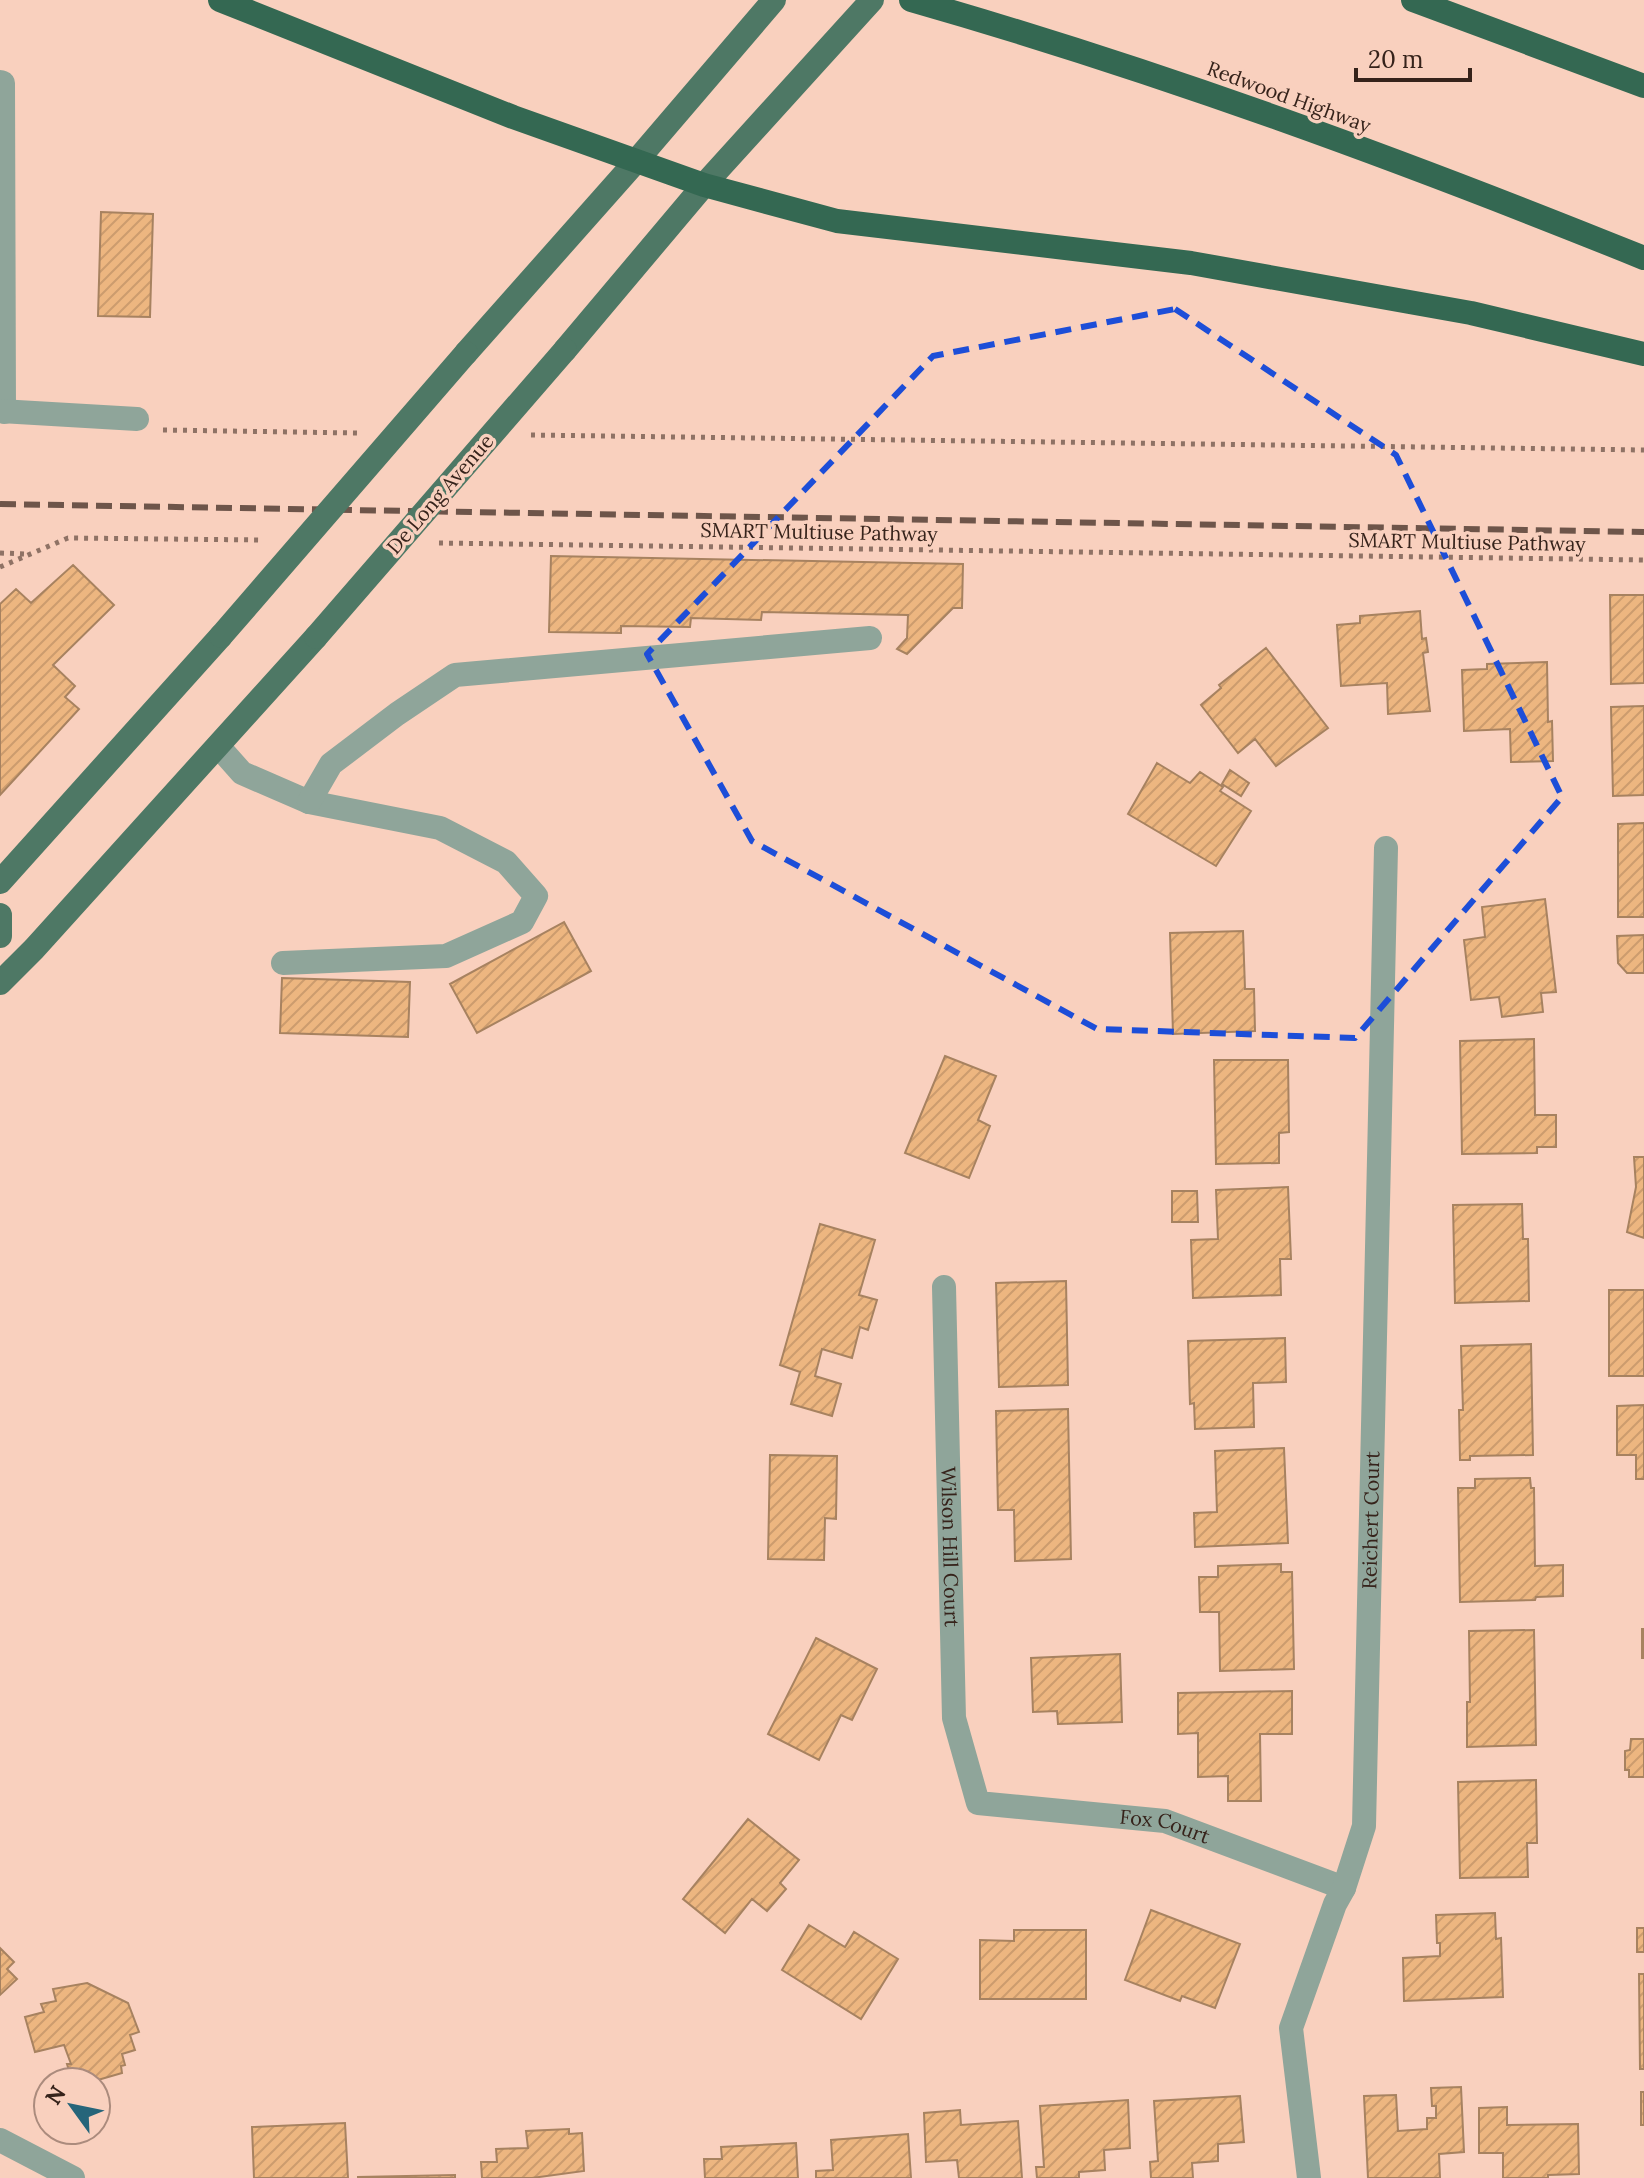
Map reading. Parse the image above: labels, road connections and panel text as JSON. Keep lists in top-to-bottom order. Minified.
{"streets":{"highway":["Redwood Highway"],"main road":["De Long Avenue"],"street":["Reichert Court","Wilson Hill Court","Fox Court"],"path":["SMART Multiuse Pathway"]},"crossings":[["Reichert Court","Fox Court"],["Wilson Hill Court","Fox Court"]],"scale_bar":"20 m","north":"top left"}
